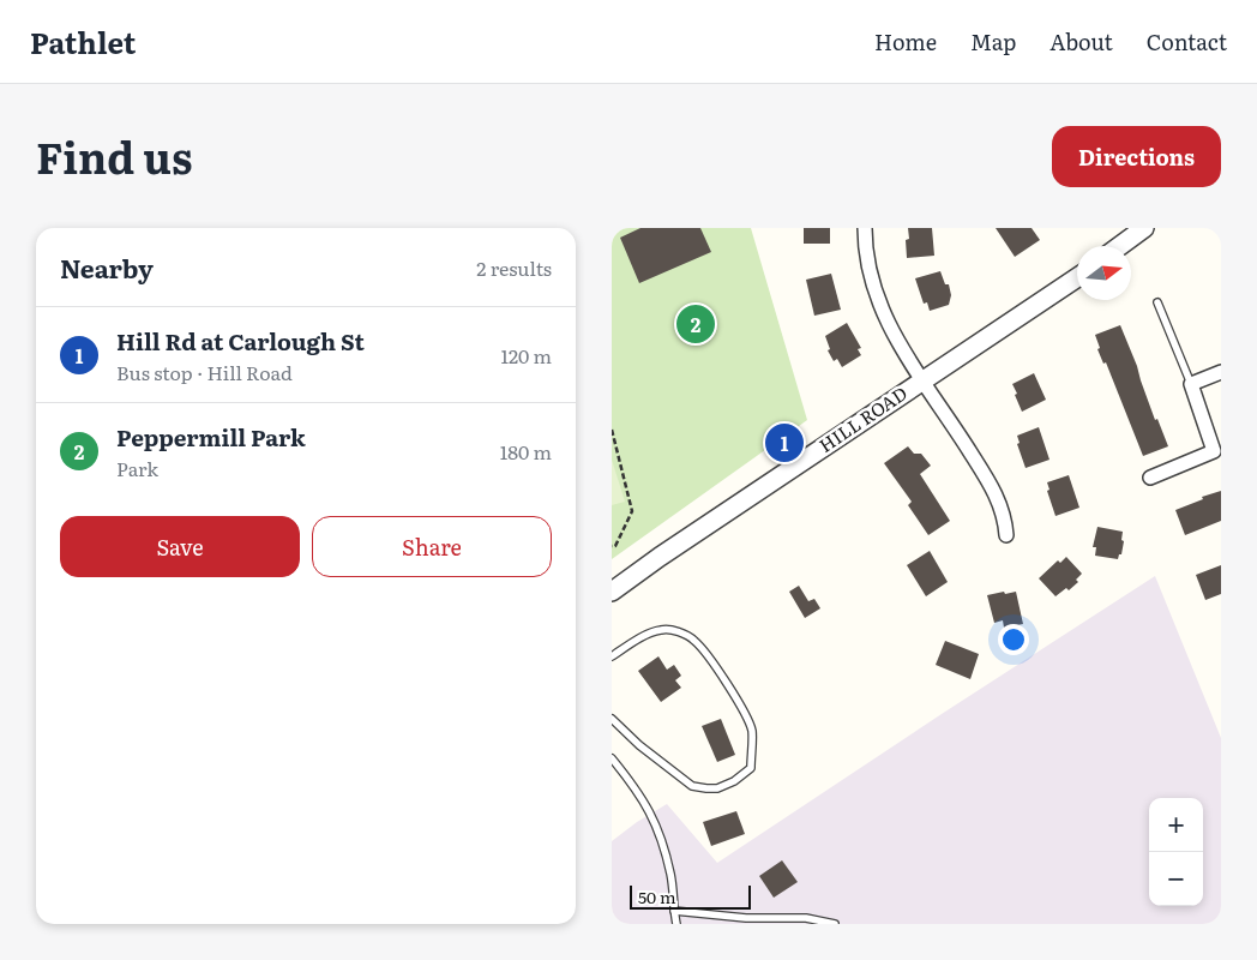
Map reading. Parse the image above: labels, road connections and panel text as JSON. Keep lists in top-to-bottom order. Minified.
{"streets":{"street":["HILL ROAD"]},"scale_bar":"50 m","north":"right","page":{"header":"Pathlet","nav":["Home","Map","About","Contact"],"title":"Find us","buttons":["Directions",["Save","Share"]],"heading":["Nearby","2 results"],"pins":["2","1"],"list":[{"mark":"1","name":"Hill Rd at Carlough St","note":"Bus stop · Hill Road","value":"120 m"},{"mark":"2","name":"Peppermill Park","note":"Park","value":"180 m"}],"map_buttons":["+","−"],"scale":"50 m"}}
